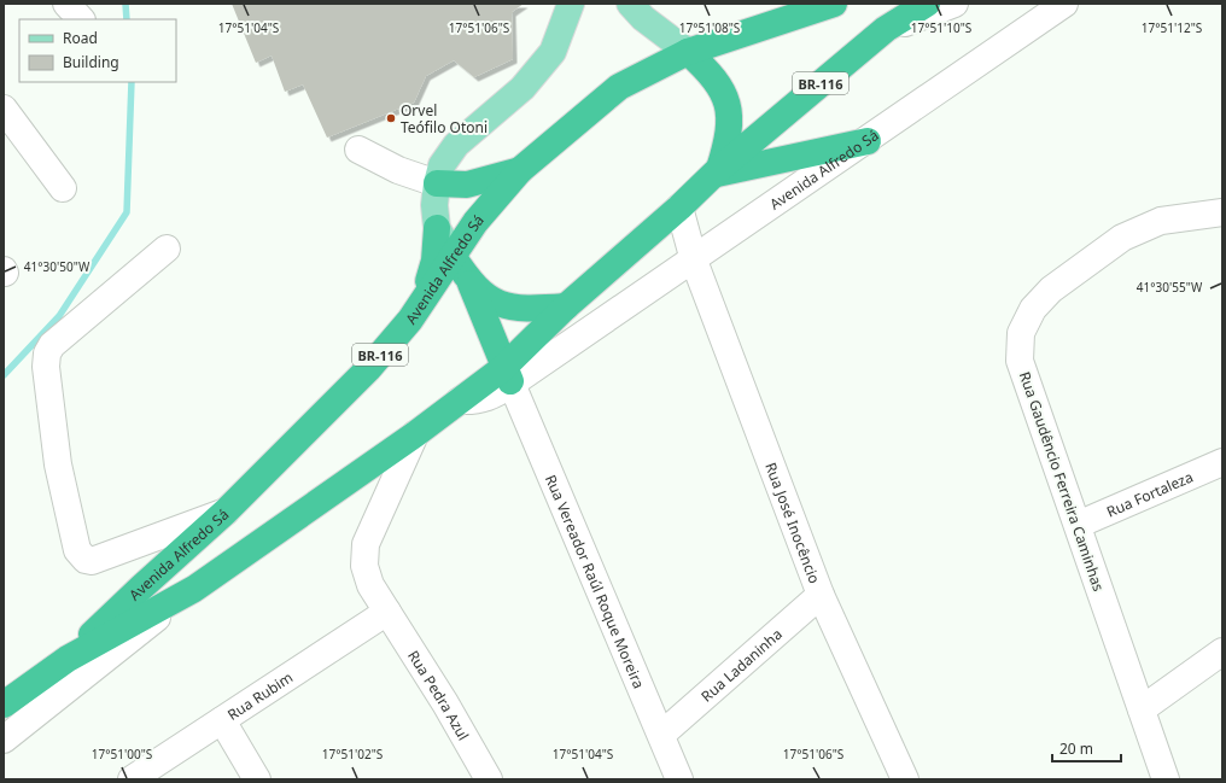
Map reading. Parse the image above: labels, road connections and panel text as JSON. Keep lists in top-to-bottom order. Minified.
{"streets":{"highway":["BR-116","Avenida Alfredo Sá"],"street":["Rua Gaudêncio Ferreira Caminhas","Rua Fortaleza","Rua José Inocêncio","Rua Vereador Raúl Roque Moreira","Rua Ladaninha","Rua Pedra Azul","Rua Rubim"]},"crossings":[["BR-116","Avenida Alfredo Sá"],["Avenida Alfredo Sá","Rua José Inocêncio"],["Avenida Alfredo Sá","Rua Vereador Raúl Roque Moreira"],["Avenida Alfredo Sá","Rua Pedra Azul"],["Rua Gaudêncio Ferreira Caminhas","Rua Fortaleza"],["Rua José Inocêncio","Rua Ladaninha"],["Rua Vereador Raúl Roque Moreira","Rua Ladaninha"],["Rua Pedra Azul","Rua Rubim"]],"places":["Orvel Teófilo Otoni"],"legend":["Road","Building"],"scale_bar":"20 m","coordinates":["17°51'04\"S","17°51'06\"S","17°51'08\"S","17°51'10\"S","17°51'12\"S","41°30'50\"W","41°30'55\"W","17°51'00\"S","17°51'02\"S"]}
